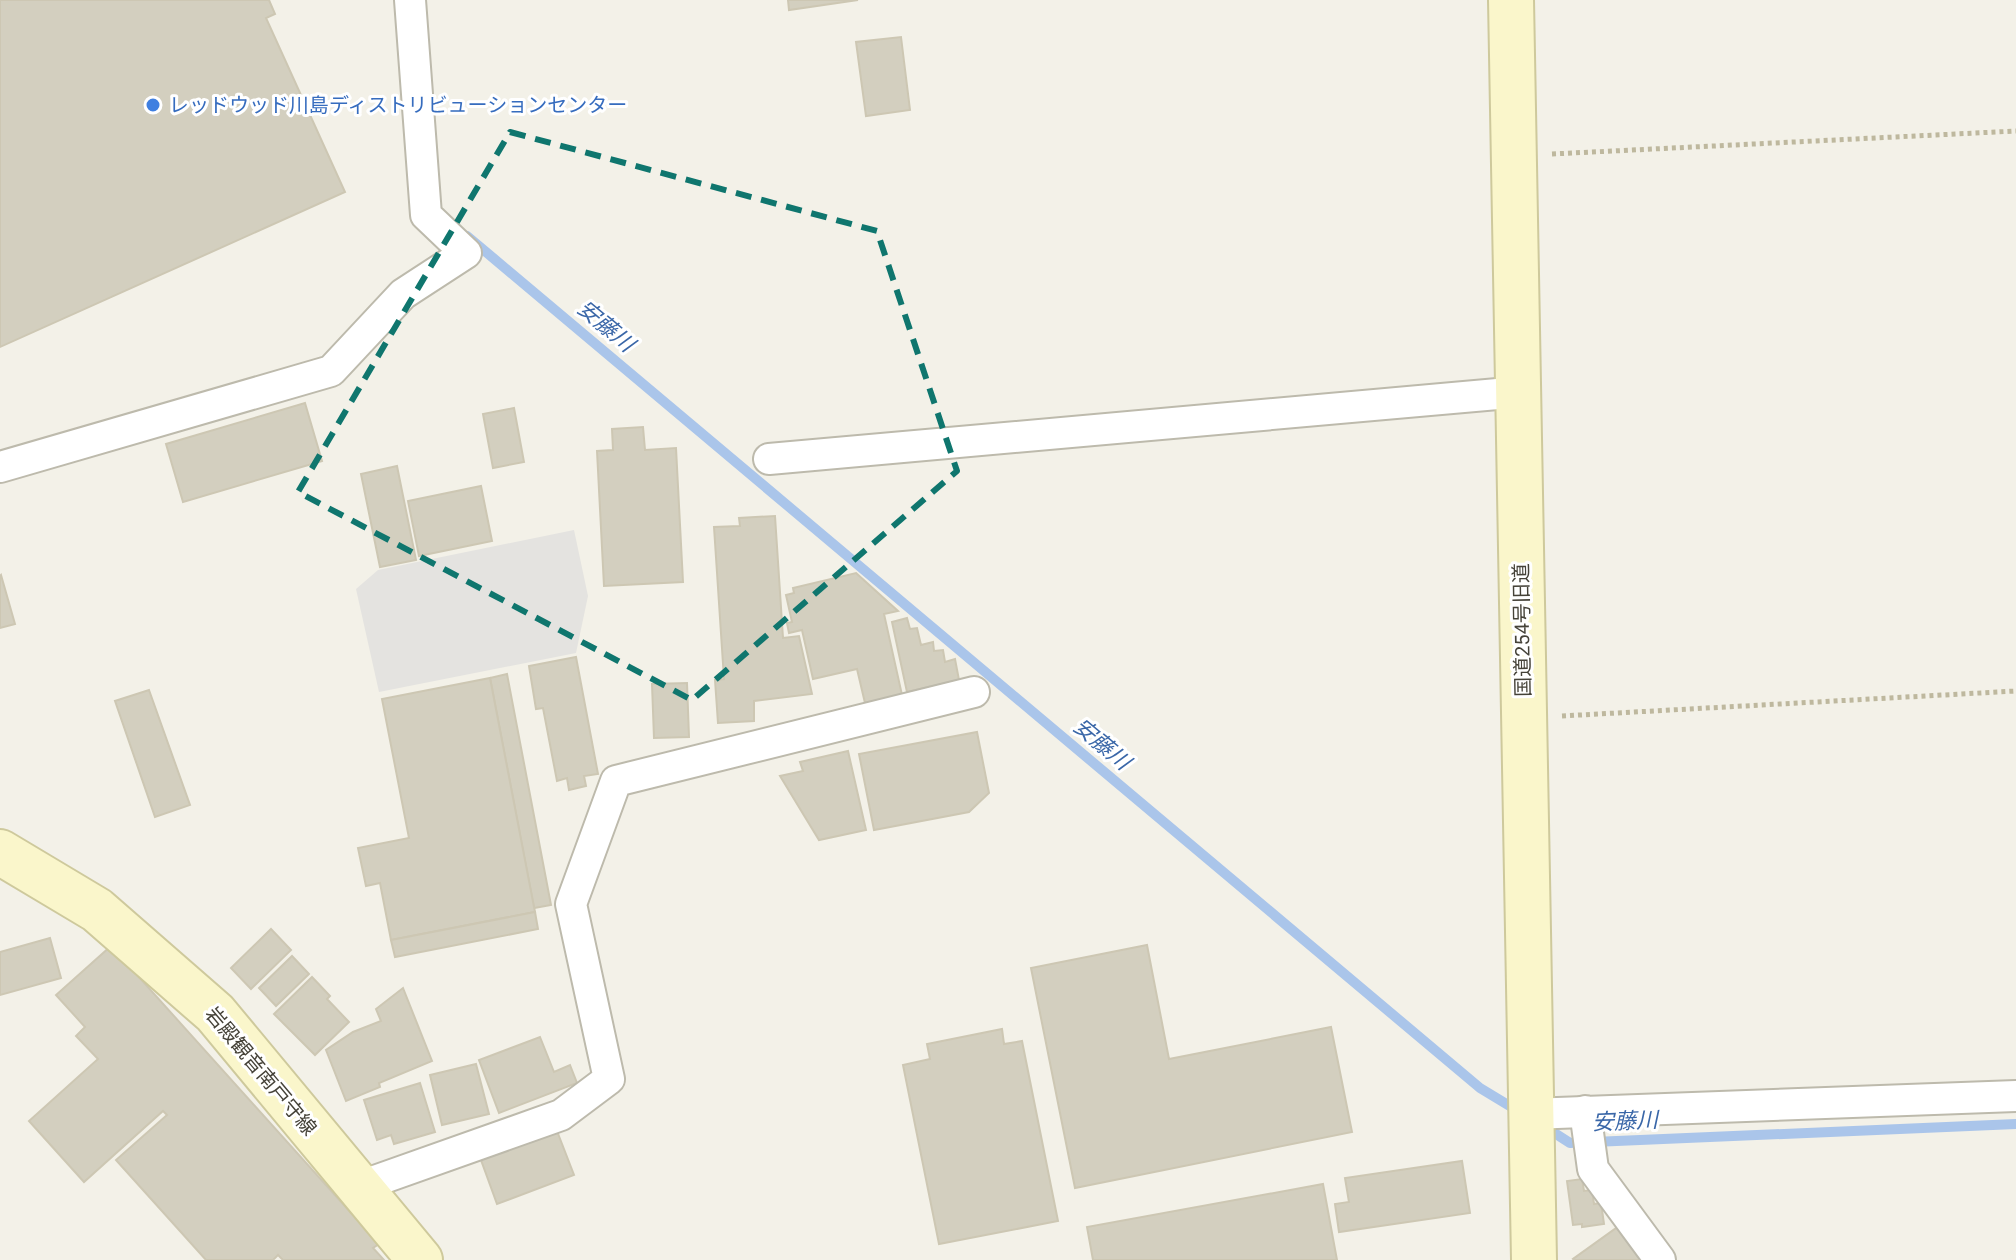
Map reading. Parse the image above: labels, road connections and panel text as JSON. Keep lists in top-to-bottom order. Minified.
{"streets":{"street":["国道254号旧道","岩殿観音南戸守線"]},"water":["安藤川"],"places":["レッドウッド川島ディストリビューションセンター"]}
